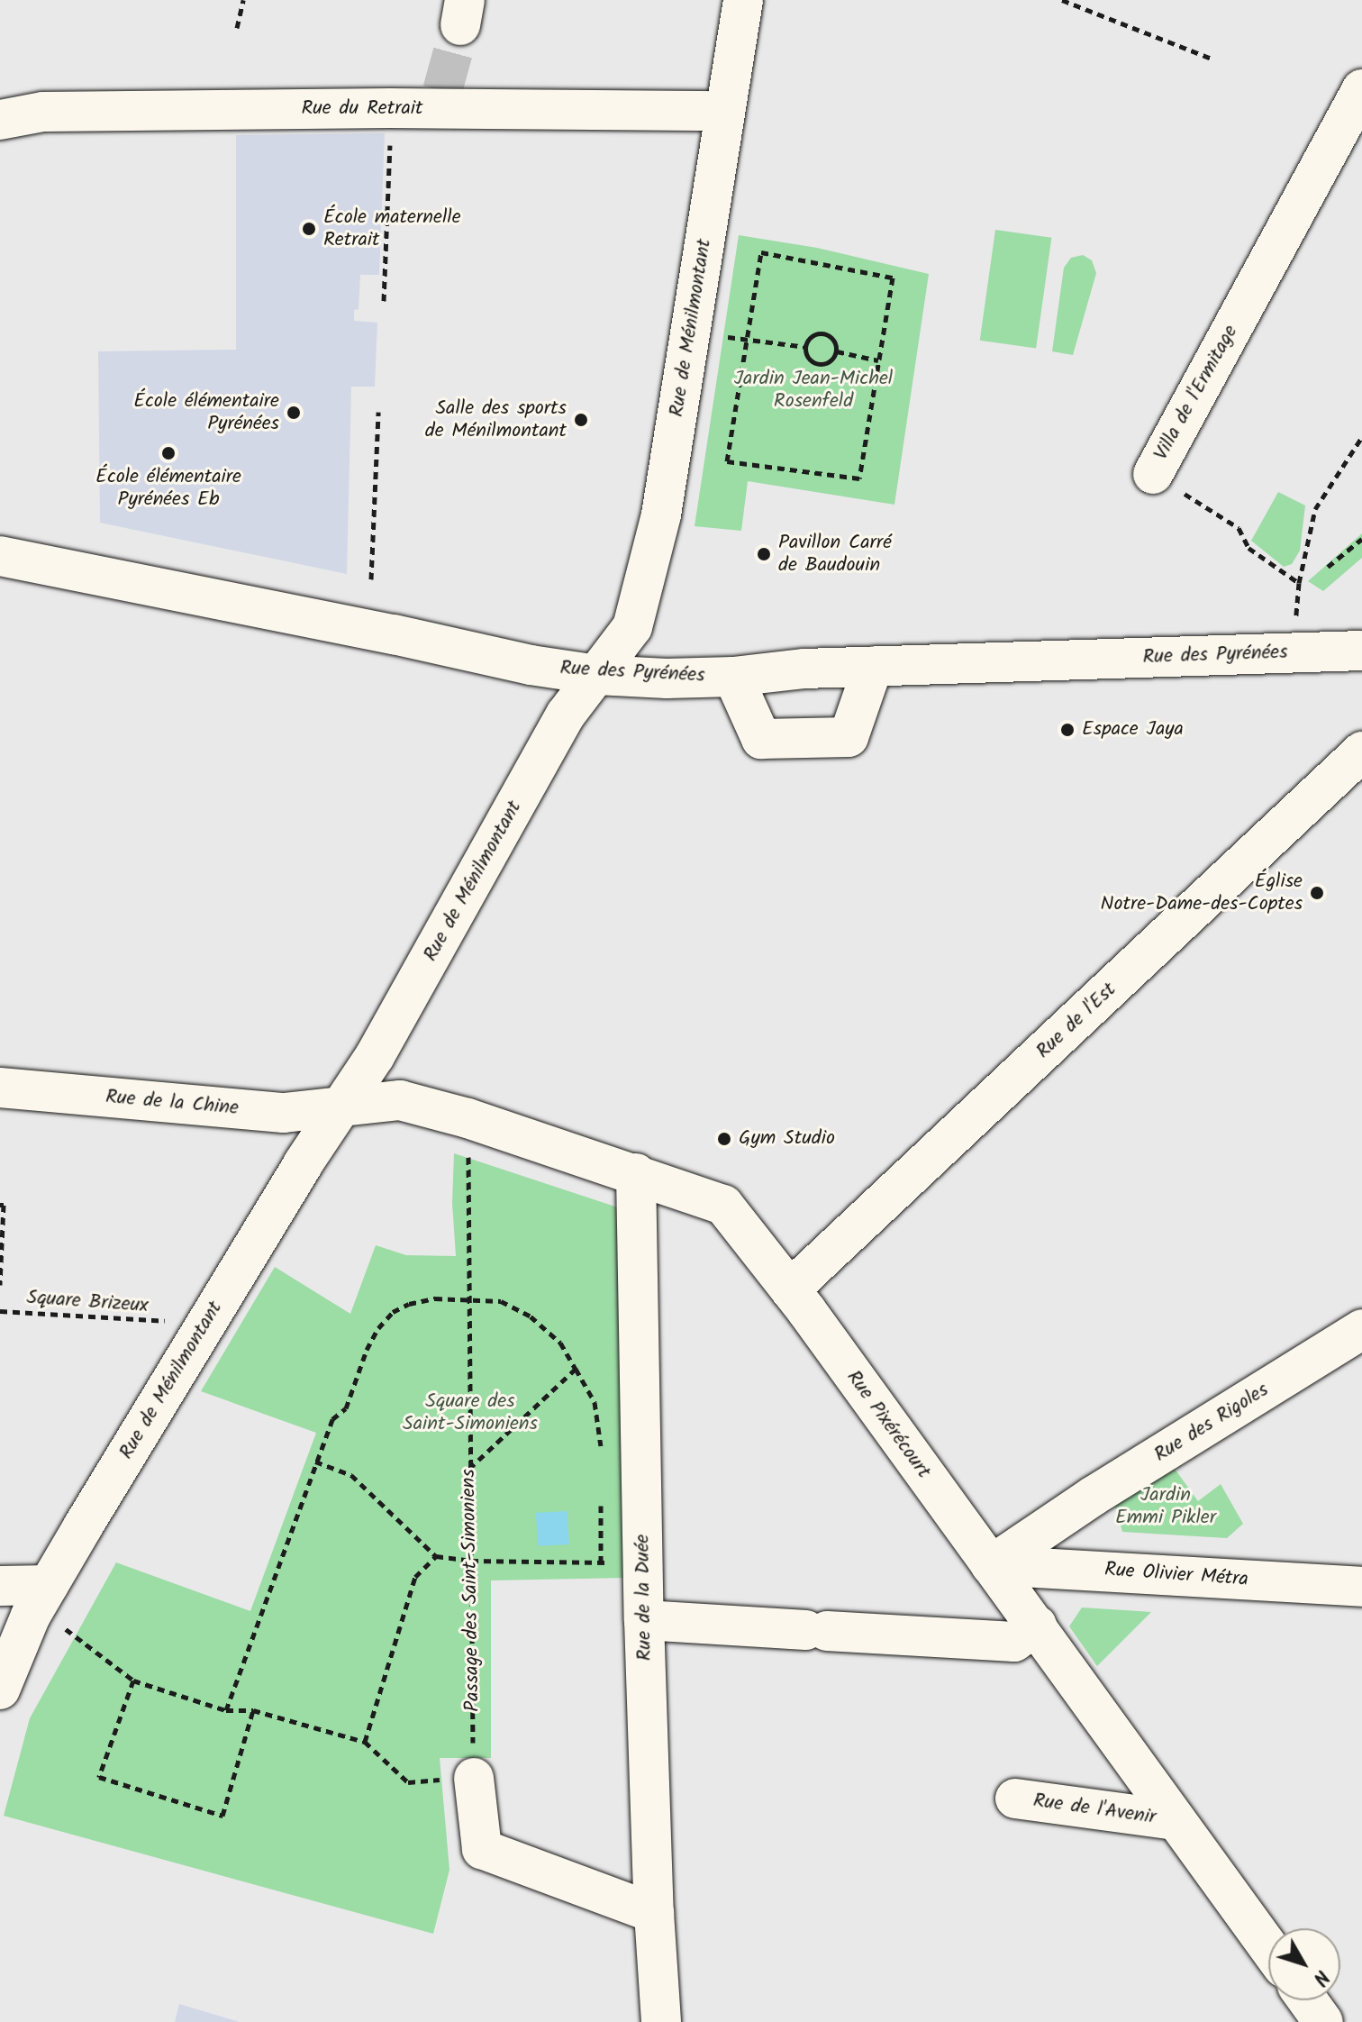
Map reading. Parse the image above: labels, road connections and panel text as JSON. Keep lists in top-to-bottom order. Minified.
{"streets":{"street":["Rue du Retrait","Rue de Ménilmontant","Villa de l'Ermitage","Rue des Pyrénées","Rue de l'Est","Rue de la Chine","Rue des Rigoles","Rue Pixérécourt","Rue Olivier Métra","Rue de la Duée","Rue de l'Avenir"],"path":["Square Brizeux","Passage des Saint-Simoniens"]},"crossings":[["Rue du Retrait","Rue de Ménilmontant"],["Rue de Ménilmontant","Rue des Pyrénées"],["Rue de Ménilmontant","Rue de la Chine"],["Rue de Ménilmontant","Rue Pixérécourt"],["Rue de l'Est","Rue Pixérécourt"],["Rue de la Chine","Rue Pixérécourt"],["Rue des Rigoles","Rue Pixérécourt"],["Rue des Rigoles","Rue Olivier Métra"],["Rue Pixérécourt","Rue Olivier Métra"],["Rue Pixérécourt","Rue de la Duée"],["Rue Pixérécourt","Rue de l'Avenir"]],"parks":["Jardin Jean-Michel Rosenfeld","Square des Saint-Simoniens","Jardin Emmi Pikler"],"places":["École maternelle Retrait","École élémentaire Pyrénées","Salle des sports de Ménilmontant","École élémentaire Pyrénées Eb","Pavillon Carré de Baudouin","Espace Jaya","Église Notre-Dame-des-Coptes","Gym Studio"],"north":"bottom right"}
